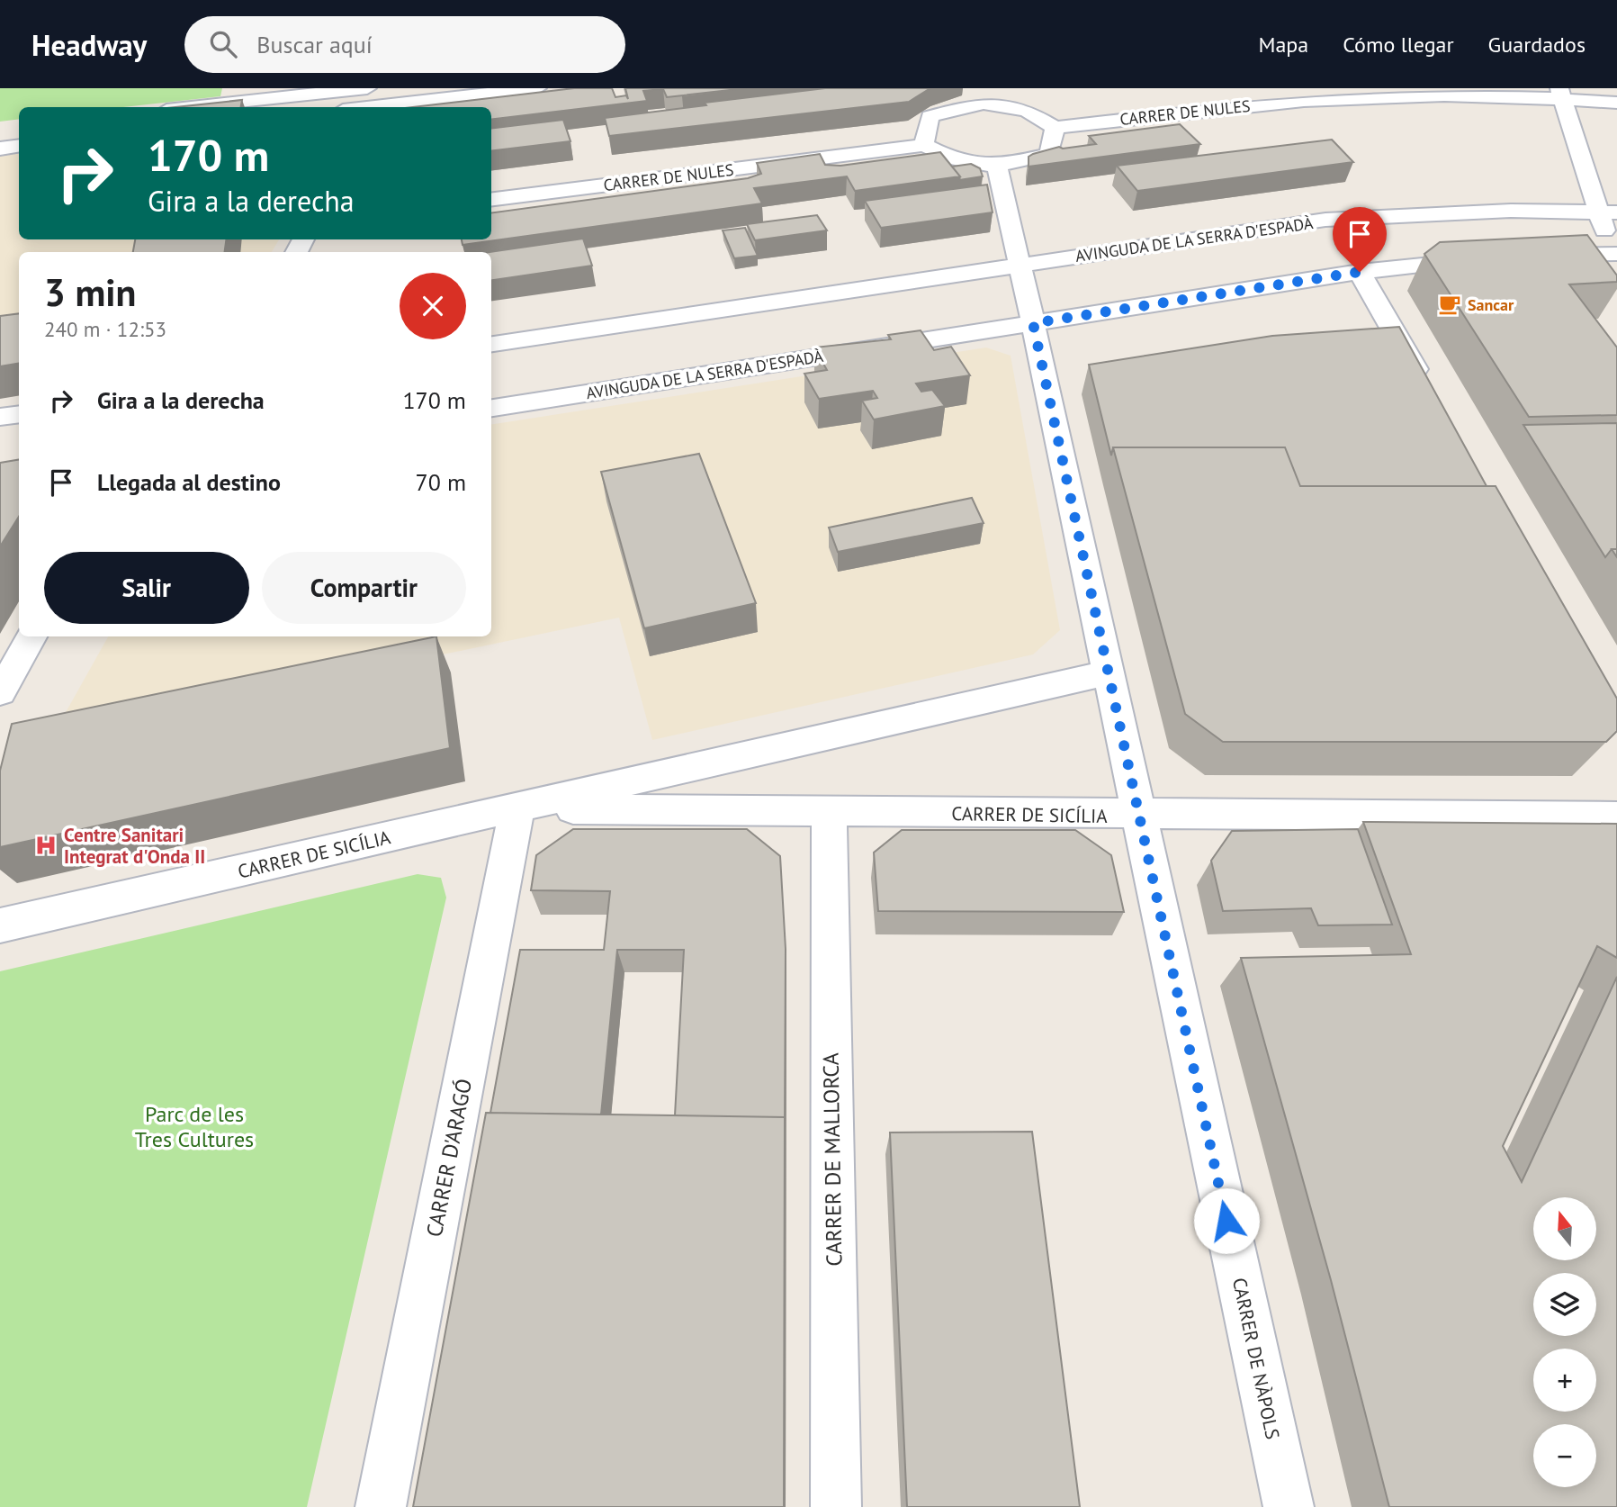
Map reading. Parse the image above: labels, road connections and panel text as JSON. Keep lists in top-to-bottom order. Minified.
{"streets":{"street":["CARRER DE NULES","AVINGUDA DE LA SERRA D'ESPADÀ","CARRER DE SICÍLIA","CARRER D'ARAGÓ","CARRER DE MALLORCA","CARRER DE NÀPOLS"]},"crossings":[["AVINGUDA DE LA SERRA D'ESPADÀ","CARRER DE NÀPOLS"],["CARRER DE SICÍLIA","CARRER D'ARAGÓ"],["CARRER DE SICÍLIA","CARRER DE MALLORCA"],["CARRER DE SICÍLIA","CARRER DE NÀPOLS"]],"parks":["Parc de les Tres Cultures"],"places":{"cafe":["Sancar"],"hospital":["Centre Sanitari Integrat d'Onda II"]},"north":"top","page":{"header":"Headway","search":"Buscar aquí","nav":["Mapa","Cómo llegar","Guardados"],"turn":["170 m","Gira a la derecha"],"heading":["3 min","240 m · 12:53"],"list":[{"name":"Gira a la derecha","value":"170 m"},{"name":"Llegada al destino","value":"70 m"}],"buttons":["Salir","Compartir"],"map_buttons":["+","−"]}}
